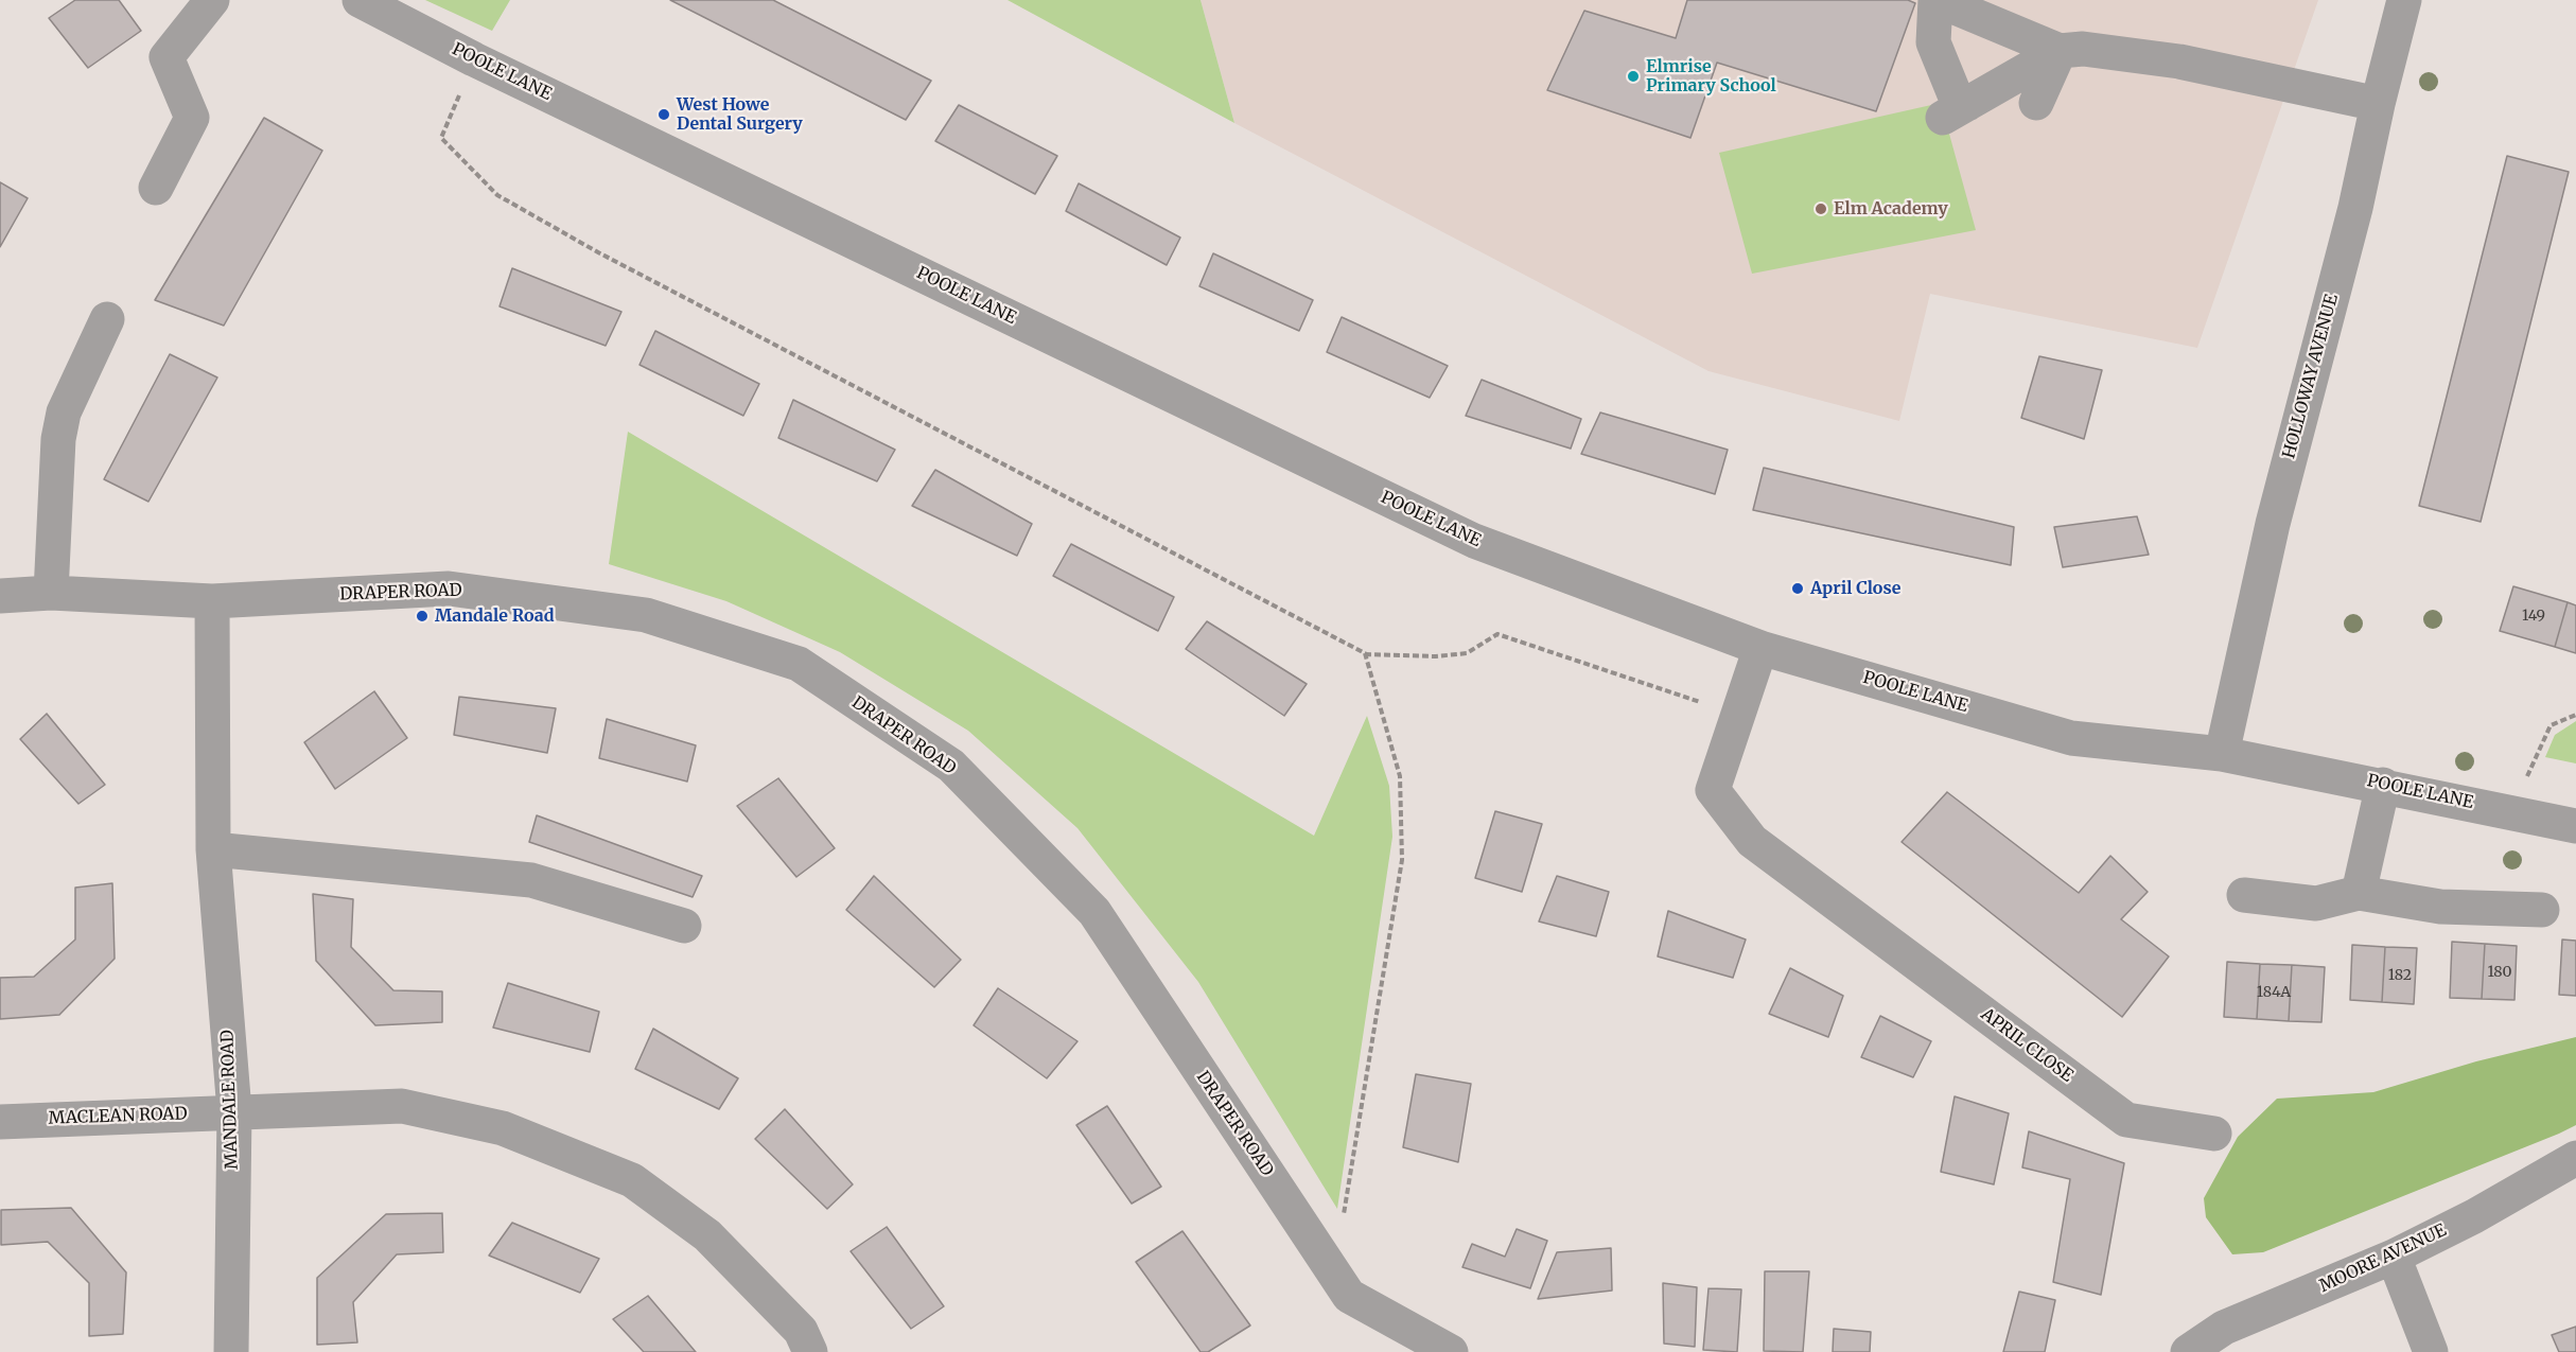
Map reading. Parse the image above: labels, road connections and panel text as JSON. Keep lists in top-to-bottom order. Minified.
{"streets":{"street":["POOLE LANE","HOLLOWAY AVENUE","DRAPER ROAD","APRIL CLOSE","MANDALE ROAD","MACLEAN ROAD","MOORE AVENUE"]},"crossings":[["POOLE LANE","HOLLOWAY AVENUE"],["POOLE LANE","APRIL CLOSE"],["DRAPER ROAD","MANDALE ROAD"],["MANDALE ROAD","MACLEAN ROAD"]],"places":["Elmrise Primary School","West Howe Dental Surgery","Elm Academy","April Close","Mandale Road"],"house_numbers":["149","180","182","184A"]}
